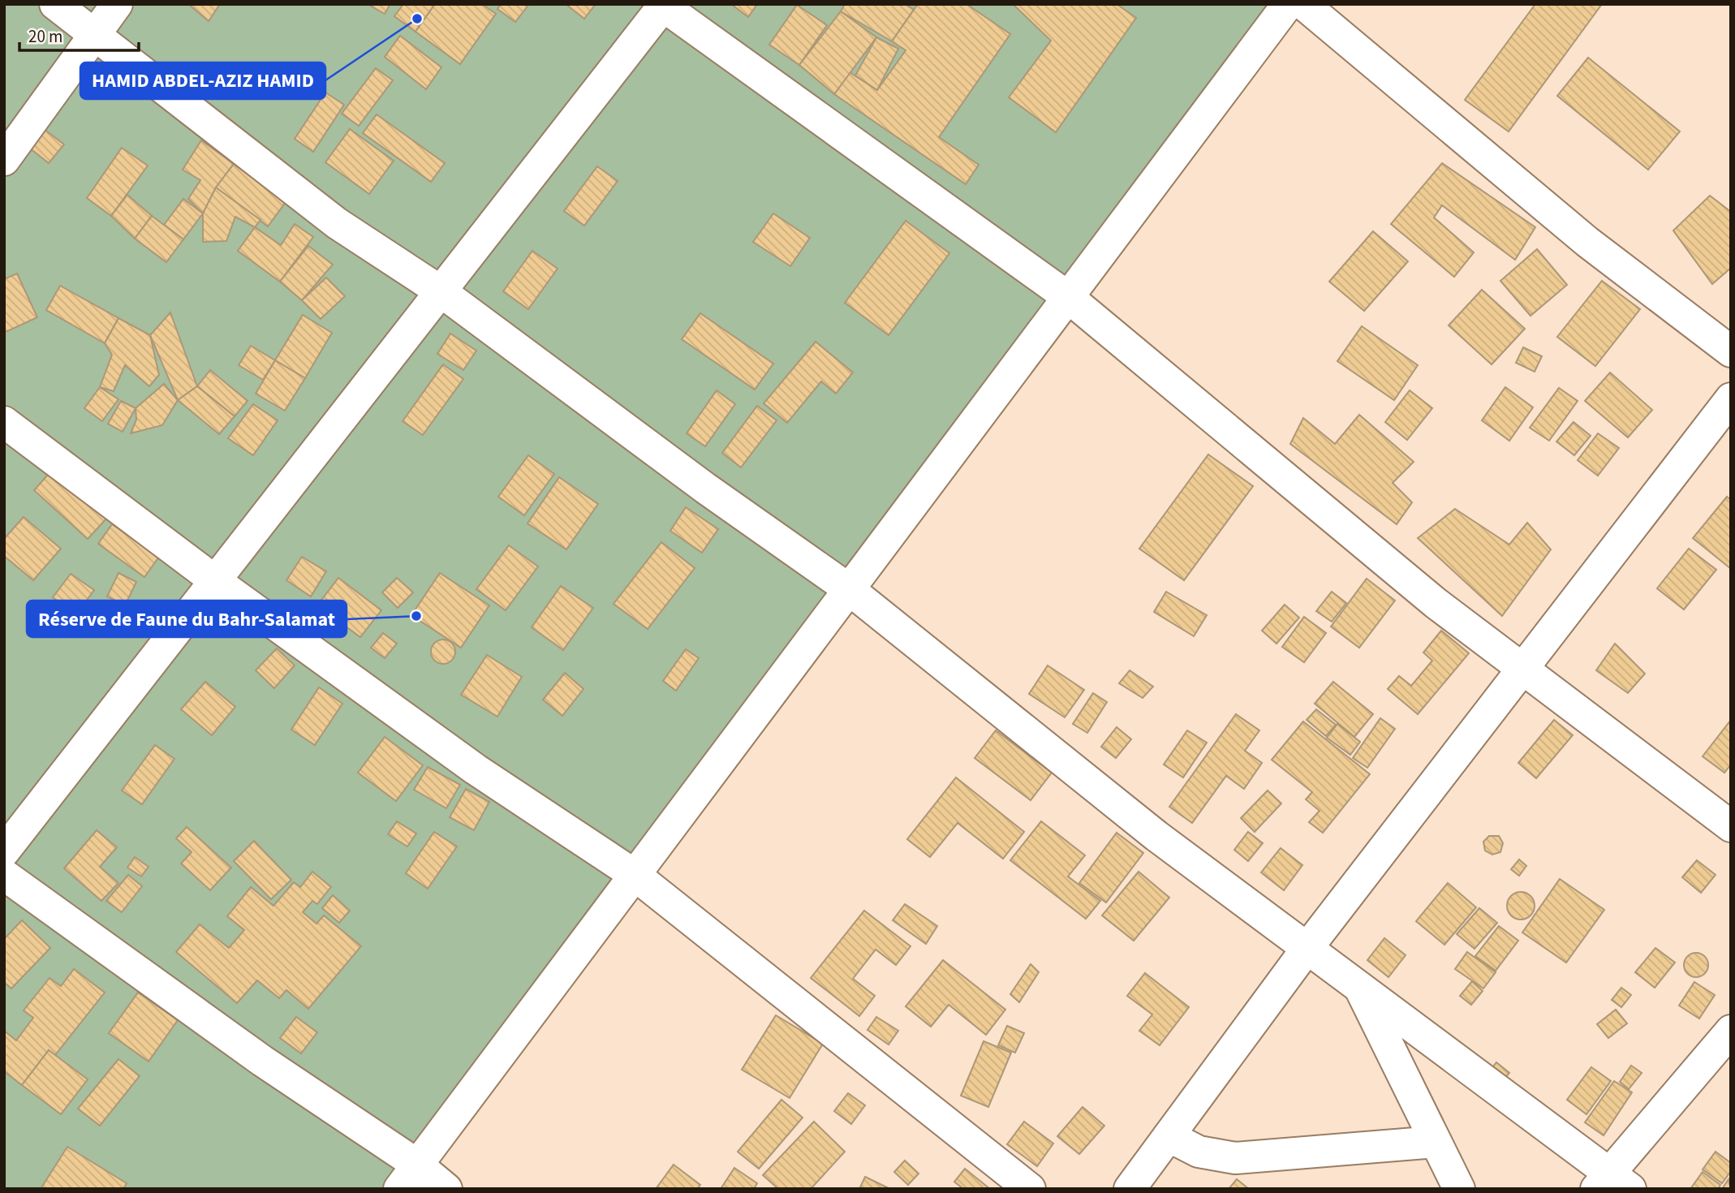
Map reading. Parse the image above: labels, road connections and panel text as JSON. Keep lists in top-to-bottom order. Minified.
{"places":["HAMID ABDEL-AZIZ HAMID","Réserve de Faune du Bahr-Salamat"],"scale_bar":"20 m"}
